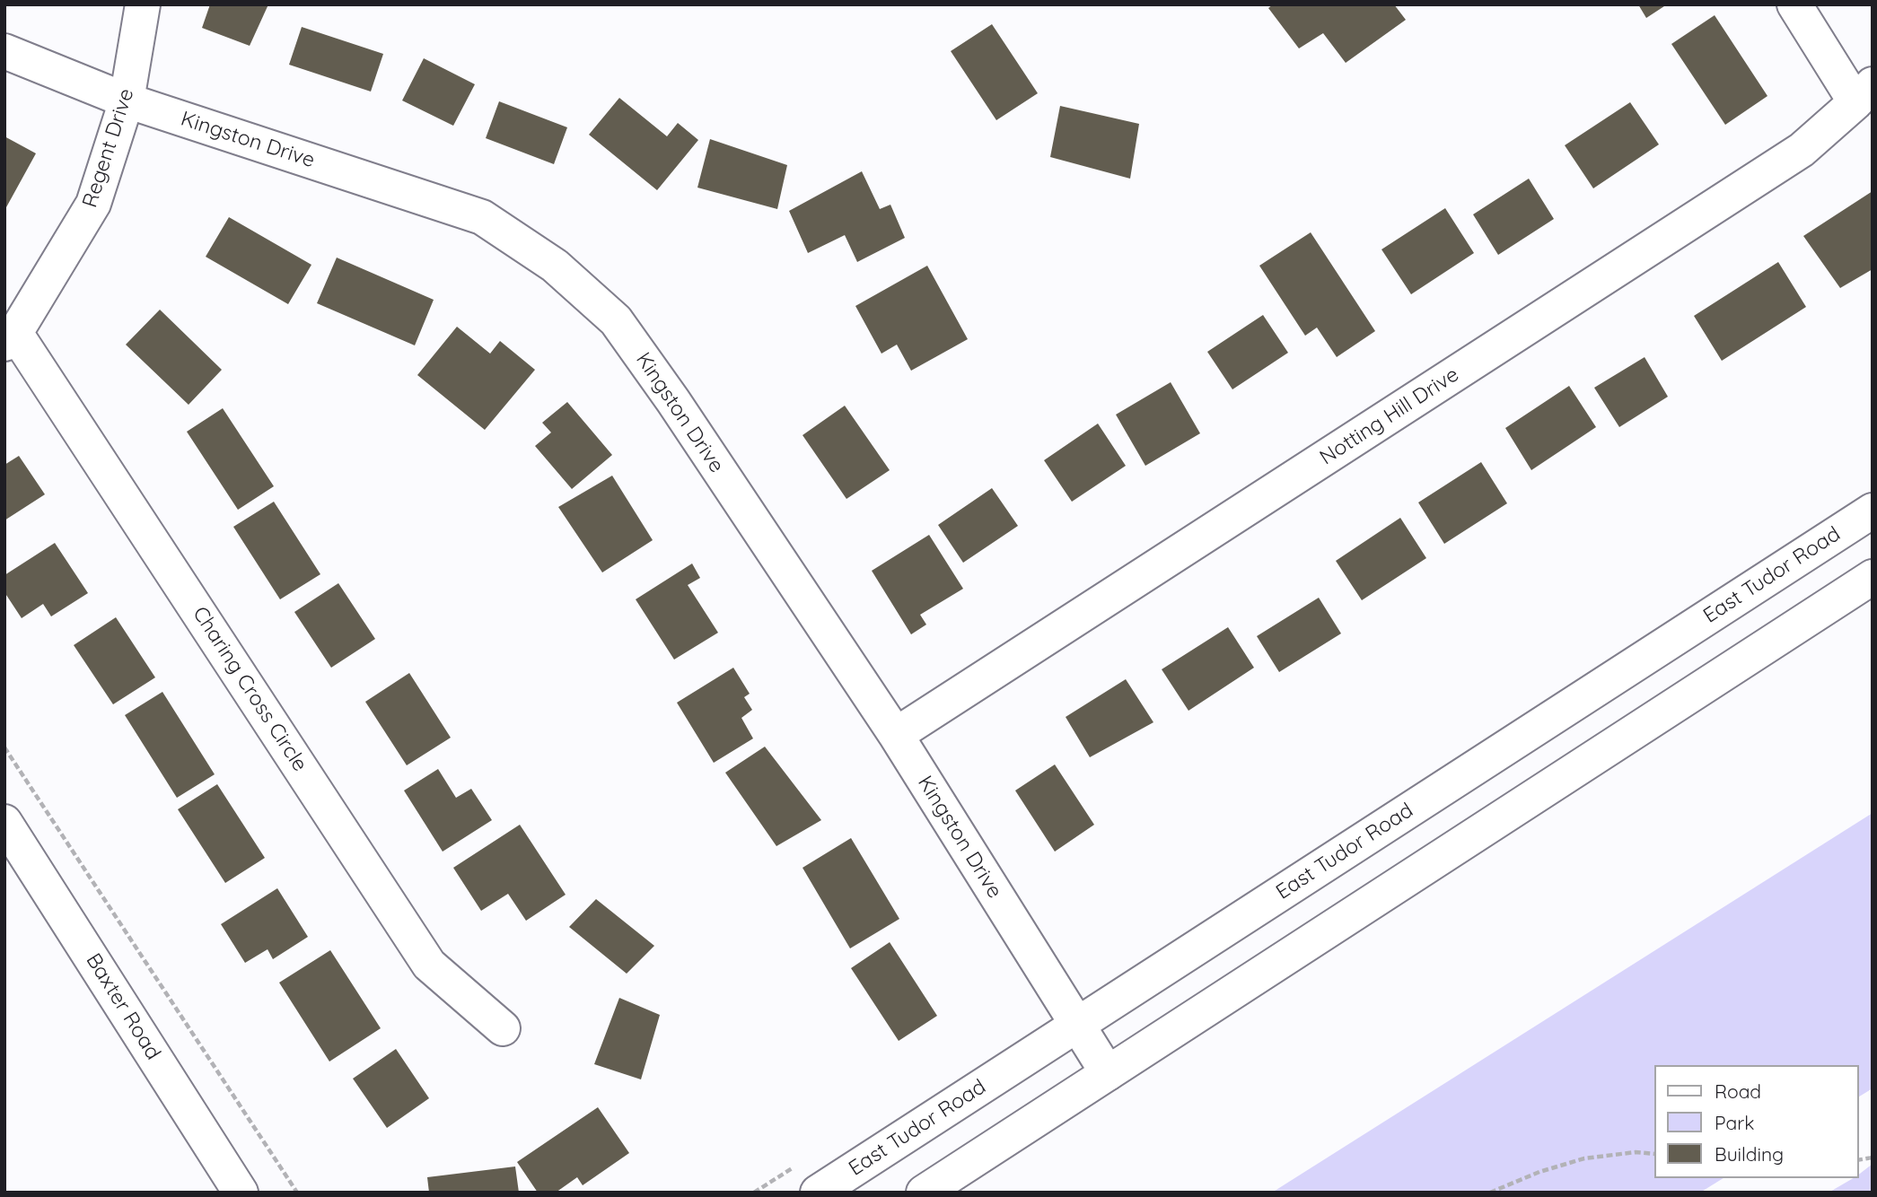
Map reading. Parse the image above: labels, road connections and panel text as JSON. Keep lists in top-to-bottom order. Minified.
{"streets":{"street":["Kingston Drive","Regent Drive","Notting Hill Drive","East Tudor Road","Charing Cross Circle","Baxter Road"]},"crossings":[["Kingston Drive","Regent Drive"],["Kingston Drive","Notting Hill Drive"],["Kingston Drive","East Tudor Road"],["Regent Drive","Charing Cross Circle"]],"legend":["Road","Park","Building"]}
